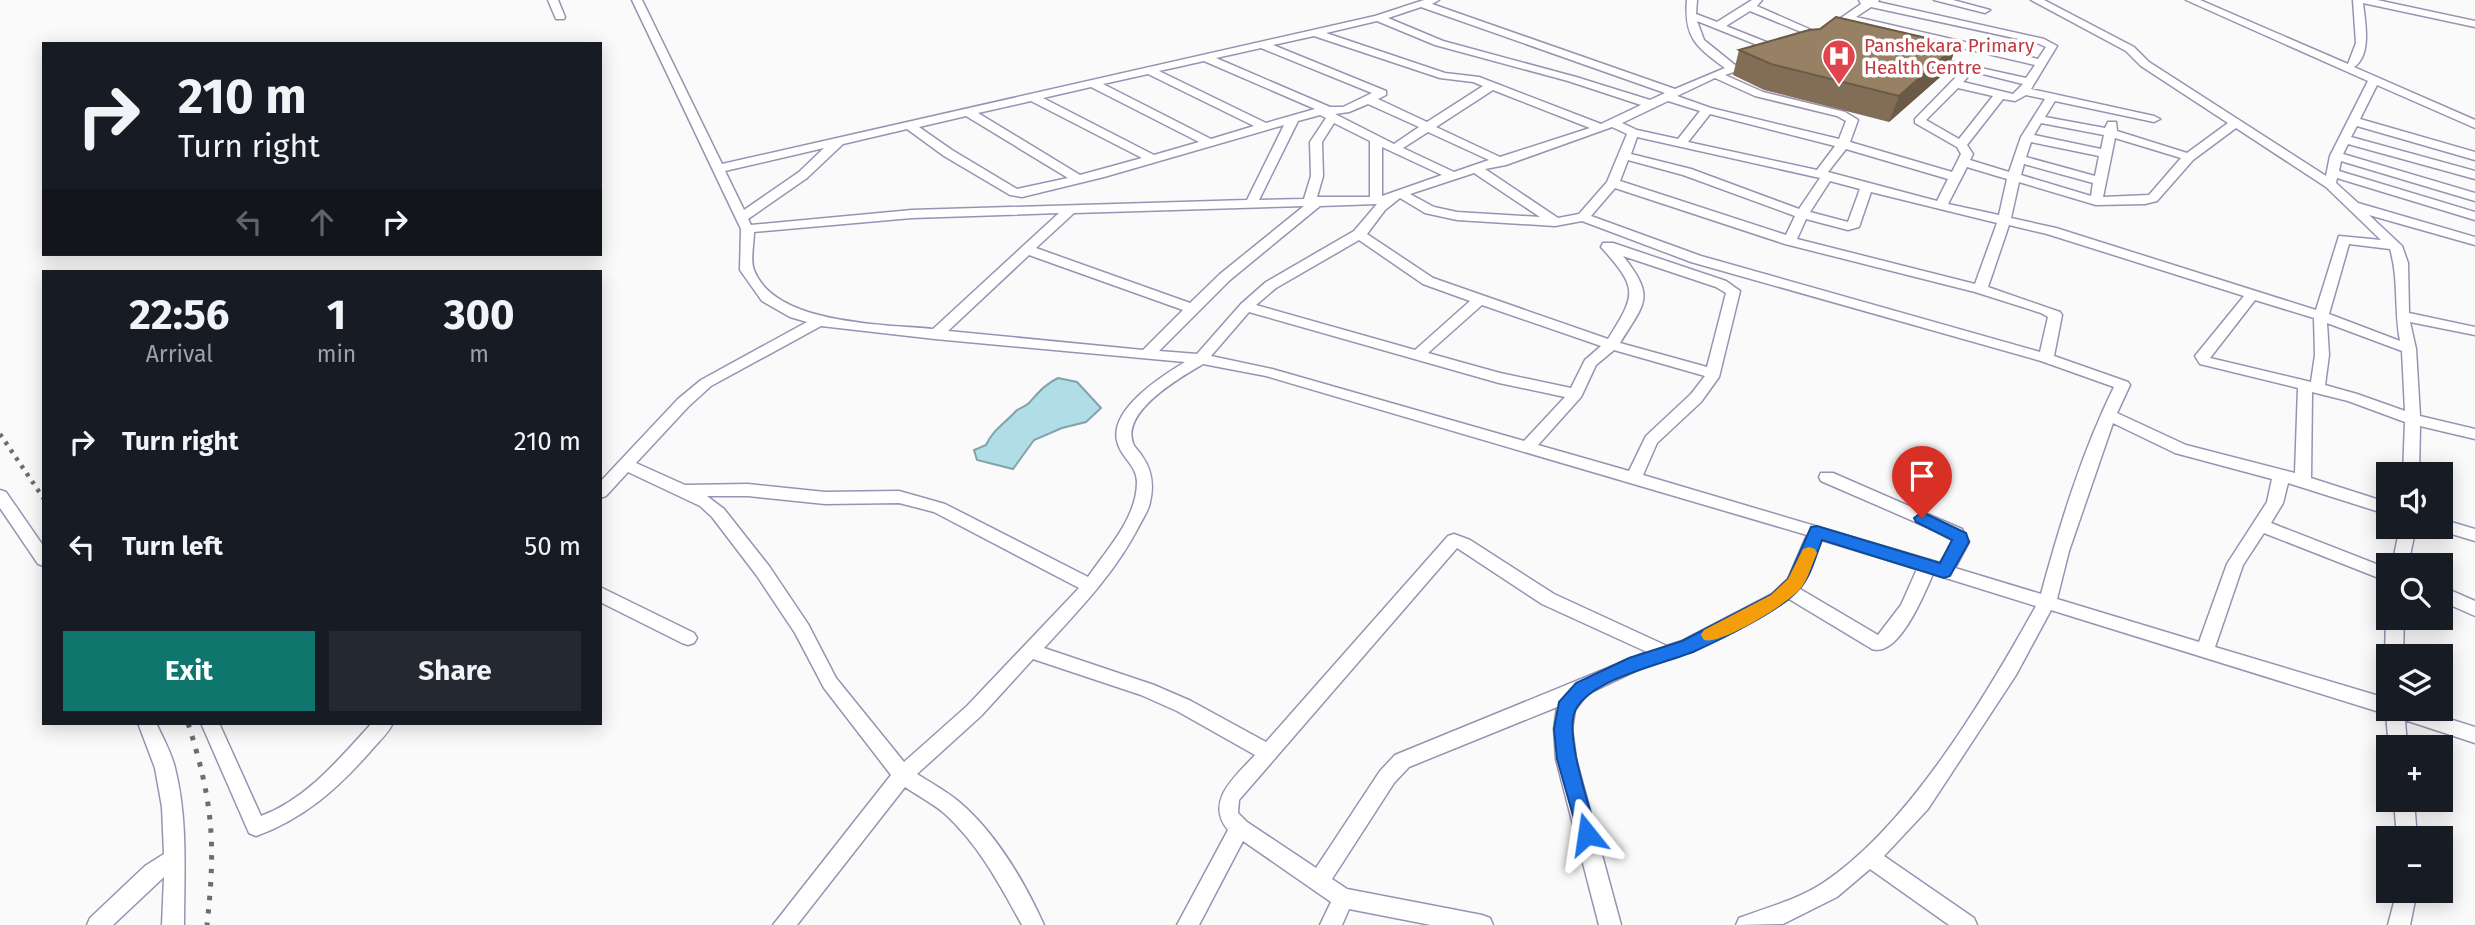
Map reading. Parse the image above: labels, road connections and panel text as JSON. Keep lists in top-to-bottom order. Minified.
{"places":{"hospital":["Panshekara Primary Health Centre"]},"page":{"turn":["210 m","Turn right"],"eta":["22:56","Arrival","1","min","300","m"],"list":[{"name":"Turn right","value":"210 m"},{"name":"Turn left","value":"50 m"}],"map_buttons":["+","−"],"buttons":["Exit","Share"]}}
